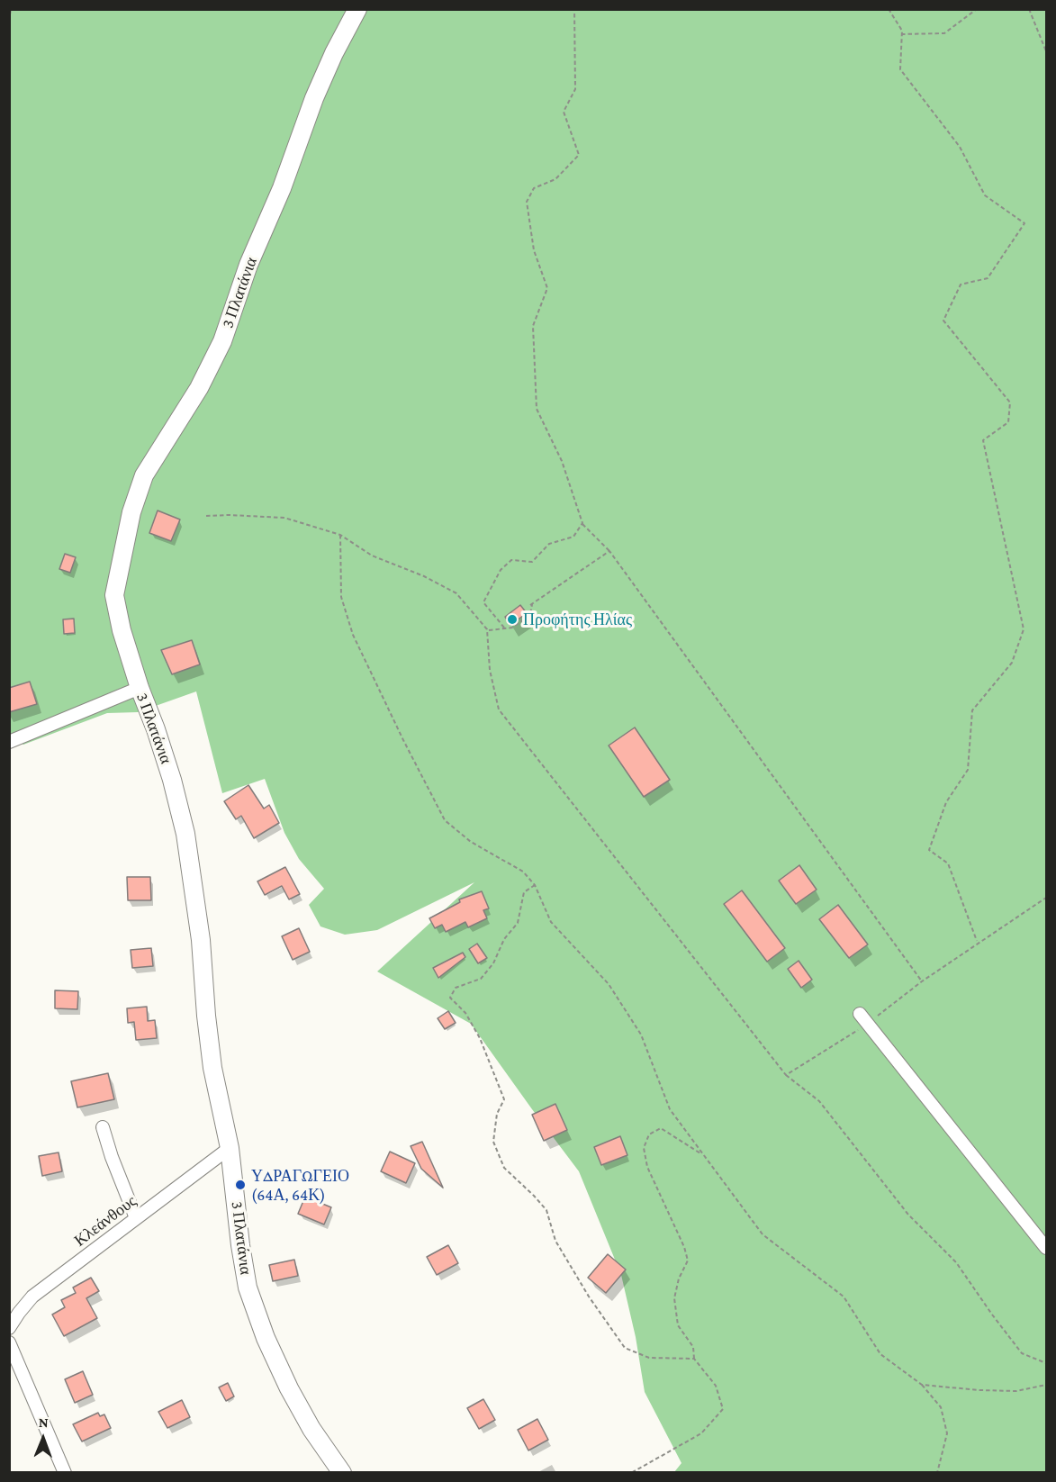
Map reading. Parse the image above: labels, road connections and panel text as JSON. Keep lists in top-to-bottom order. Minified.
{"streets":{"street":["3 Πλατάνια","Κλεάνθους"]},"crossings":[["3 Πλατάνια","Κλεάνθους"]],"places":["Προφήτης Ηλίας","ΥΔΡΑΓΩΓΕΙΟ (64Α, 64Κ)"],"north":"top"}
